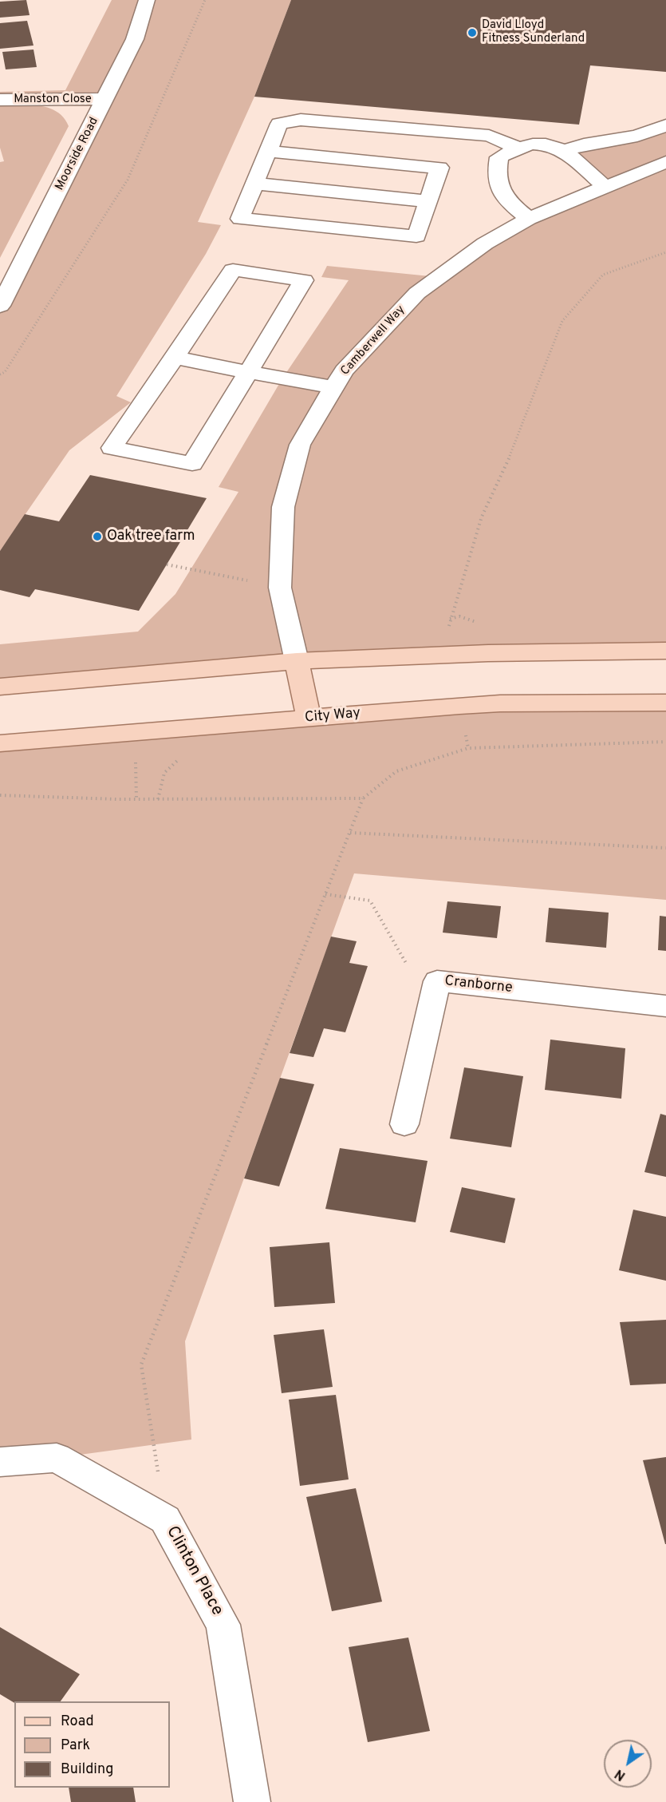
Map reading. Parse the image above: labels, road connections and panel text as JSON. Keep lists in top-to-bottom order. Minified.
{"streets":{"main road":["City Way"],"street":["Manston Close","Moorside Road","Camberwell Way","Cranborne","Clinton Place"]},"crossings":[["Manston Close","Moorside Road"]],"places":["David Lloyd Fitness Sunderland","Oak tree farm"],"legend":["Road","Park","Building"],"north":"bottom left"}
